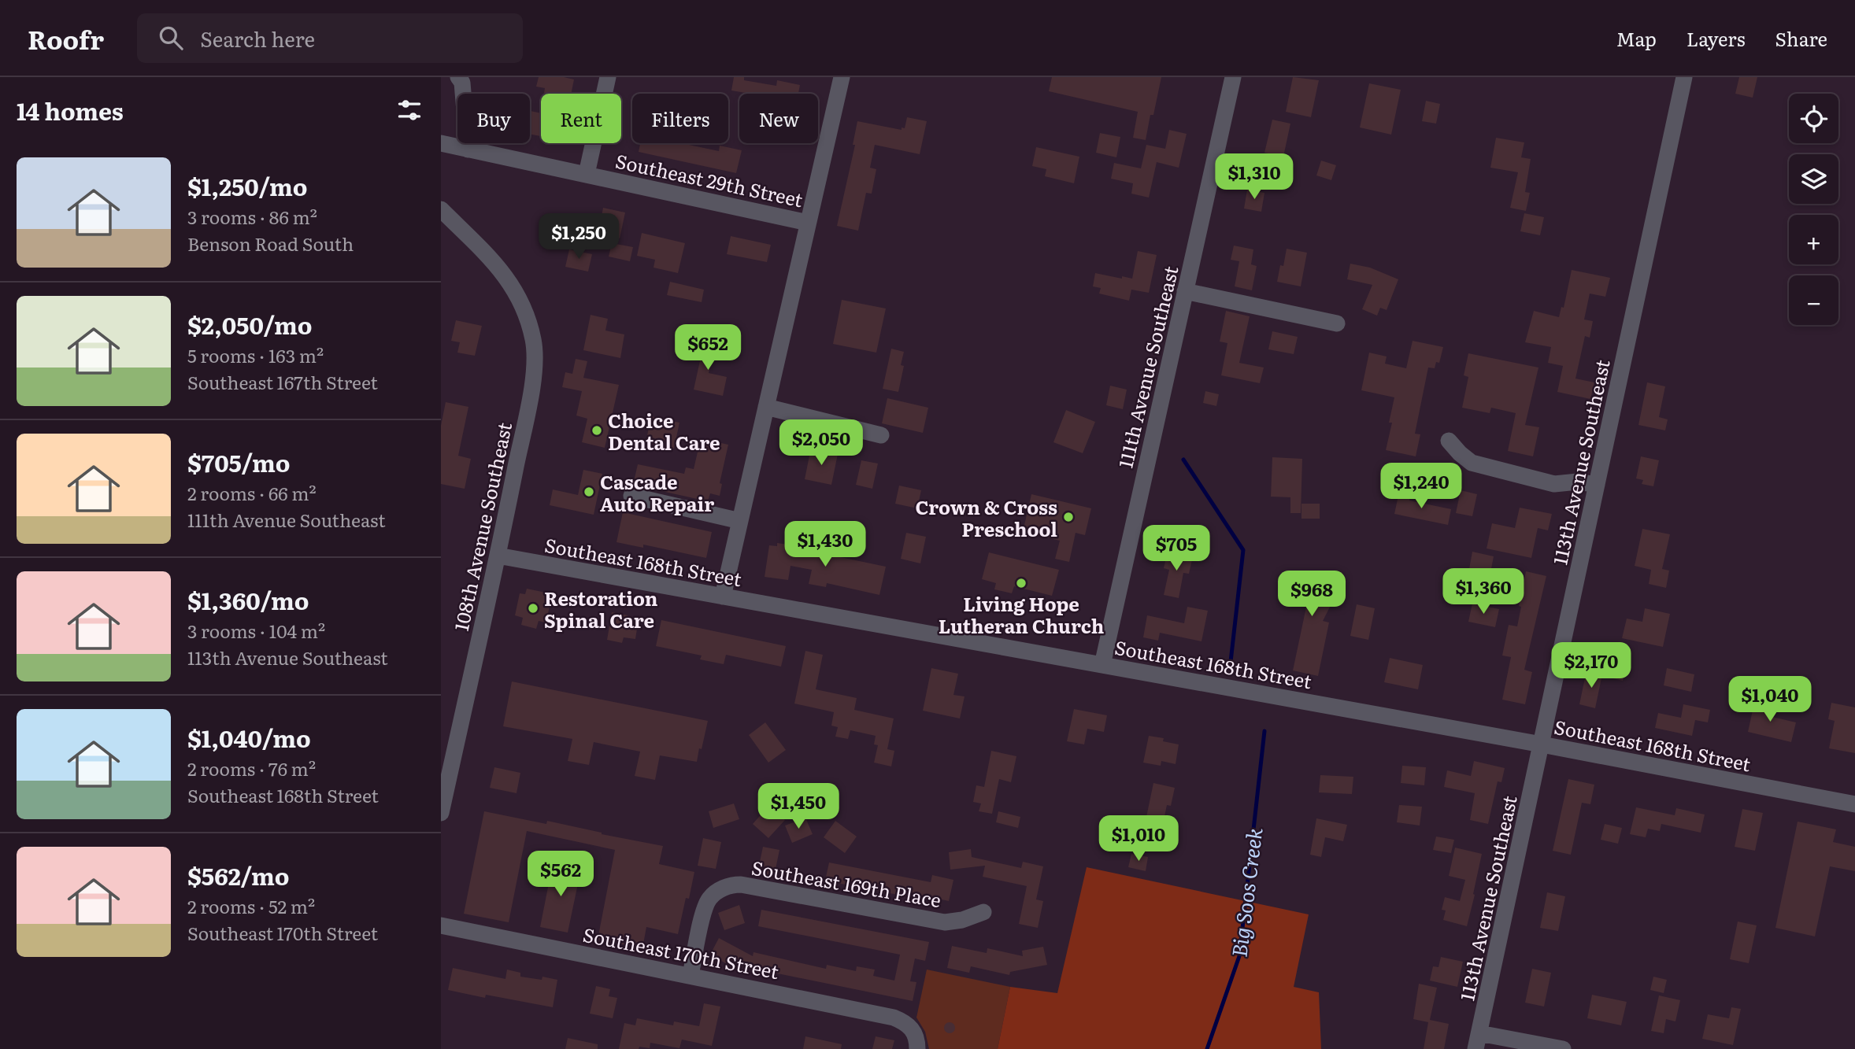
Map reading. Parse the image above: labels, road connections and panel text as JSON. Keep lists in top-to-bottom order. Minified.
{"streets":{"street":["Southeast 29th Street","111th Avenue Southeast","113th Avenue Southeast","108th Avenue Southeast","Southeast 168th Street","Southeast 169th Place","Southeast 170th Street"]},"crossings":[["111th Avenue Southeast","Southeast 168th Street"],["113th Avenue Southeast","Southeast 168th Street"],["108th Avenue Southeast","Southeast 168th Street"],["Southeast 169th Place","Southeast 170th Street"]],"water":["Big Soos Creek"],"places":["Choice Dental Care","Cascade Auto Repair","Crown & Cross Preschool","Living Hope Lutheran Church","Restoration Spinal Care"],"page":{"header":"Roofr","search":"Search here","nav":["Map","Layers","Share"],"heading":"14 homes","map_buttons":["+","−"],"chip":["Buy","Rent","Filters","New"],"list":[{"name":"$1,250/mo","note":"3 rooms · 86 m² · Benson Road South"},{"name":"$2,050/mo","note":"5 rooms · 163 m² · Southeast 167th Street"},{"name":"$705/mo","note":"2 rooms · 66 m² · 111th Avenue Southeast"},{"name":"$1,360/mo","note":"3 rooms · 104 m² · 113th Avenue Southeast"},{"name":"$1,040/mo","note":"2 rooms · 76 m² · Southeast 168th Street"},{"name":"$562/mo","note":"2 rooms · 52 m² · Southeast 170th Street"}],"price":["$1,310","$1,250","$652","$2,050","$1,240","$1,430","$705","$1,360","$968","$2,170","$1,040","$1,450","$1,010","$562"]}}
